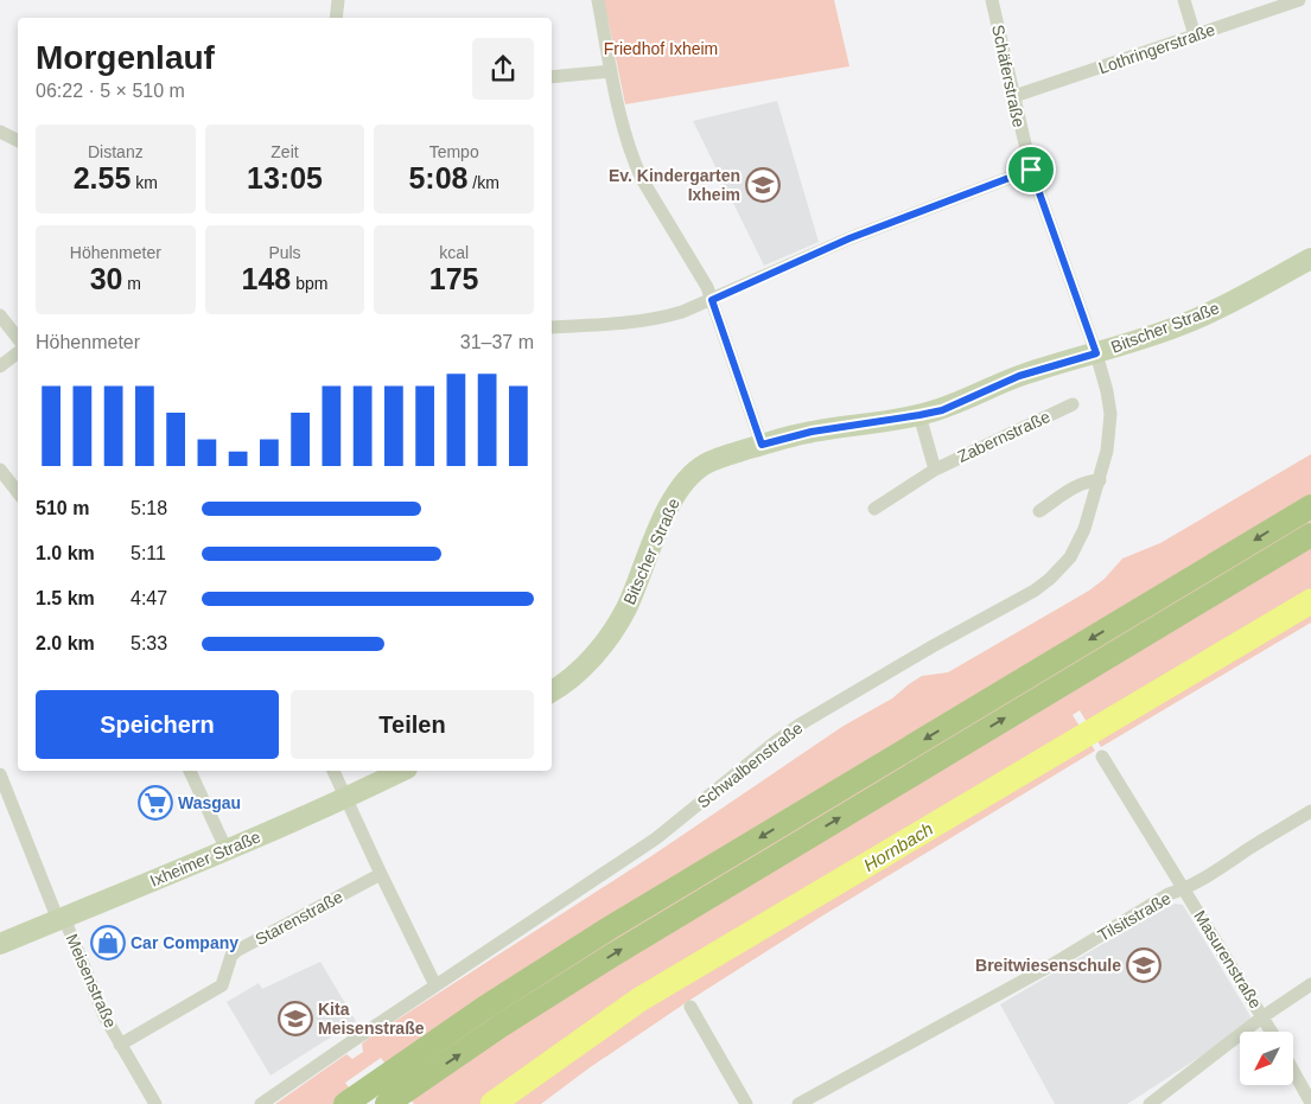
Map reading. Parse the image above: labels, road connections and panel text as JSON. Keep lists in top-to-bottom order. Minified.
{"streets":{"main road":["Bitscher Straße","Ixheimer Straße"],"street":["Lothringerstraße","Schäferstraße","Zabernstraße","Schwalbenstraße","Tilsitstraße","Starenstraße","Masurenstraße","Meisenstraße"]},"crossings":[["Lothringerstraße","Schäferstraße"],["Schäferstraße","Bitscher Straße"],["Schäferstraße","Schwalbenstraße"],["Bitscher Straße","Zabernstraße"],["Bitscher Straße","Schwalbenstraße"],["Ixheimer Straße","Meisenstraße"],["Tilsitstraße","Masurenstraße"],["Starenstraße","Meisenstraße"]],"water":["Hornbach"],"parks":["Friedhof Ixheim"],"places":{"school or university":["Ev. Kindergarten Ixheim","Breitwiesenschule","Kita Meisenstraße"],"supermarket":["Wasgau"],"shop":["Car Company"]},"north":"bottom left","page":{"heading":["Morgenlauf","06:22 · 5 × 510 m"],"stats":[["Distanz","2.55 km"],["Zeit","13:05"],["Tempo","5:08 /km"],["Höhenmeter","30 m"],["Puls","148 bpm"],["kcal","175"]],"chart":["Höhenmeter","31–37 m"],"list":[{"name":"510 m","note":"5:18"},{"name":"1.0 km","note":"5:11"},{"name":"1.5 km","note":"4:47"},{"name":"2.0 km","note":"5:33"}],"buttons":["Speichern","Teilen"]}}
